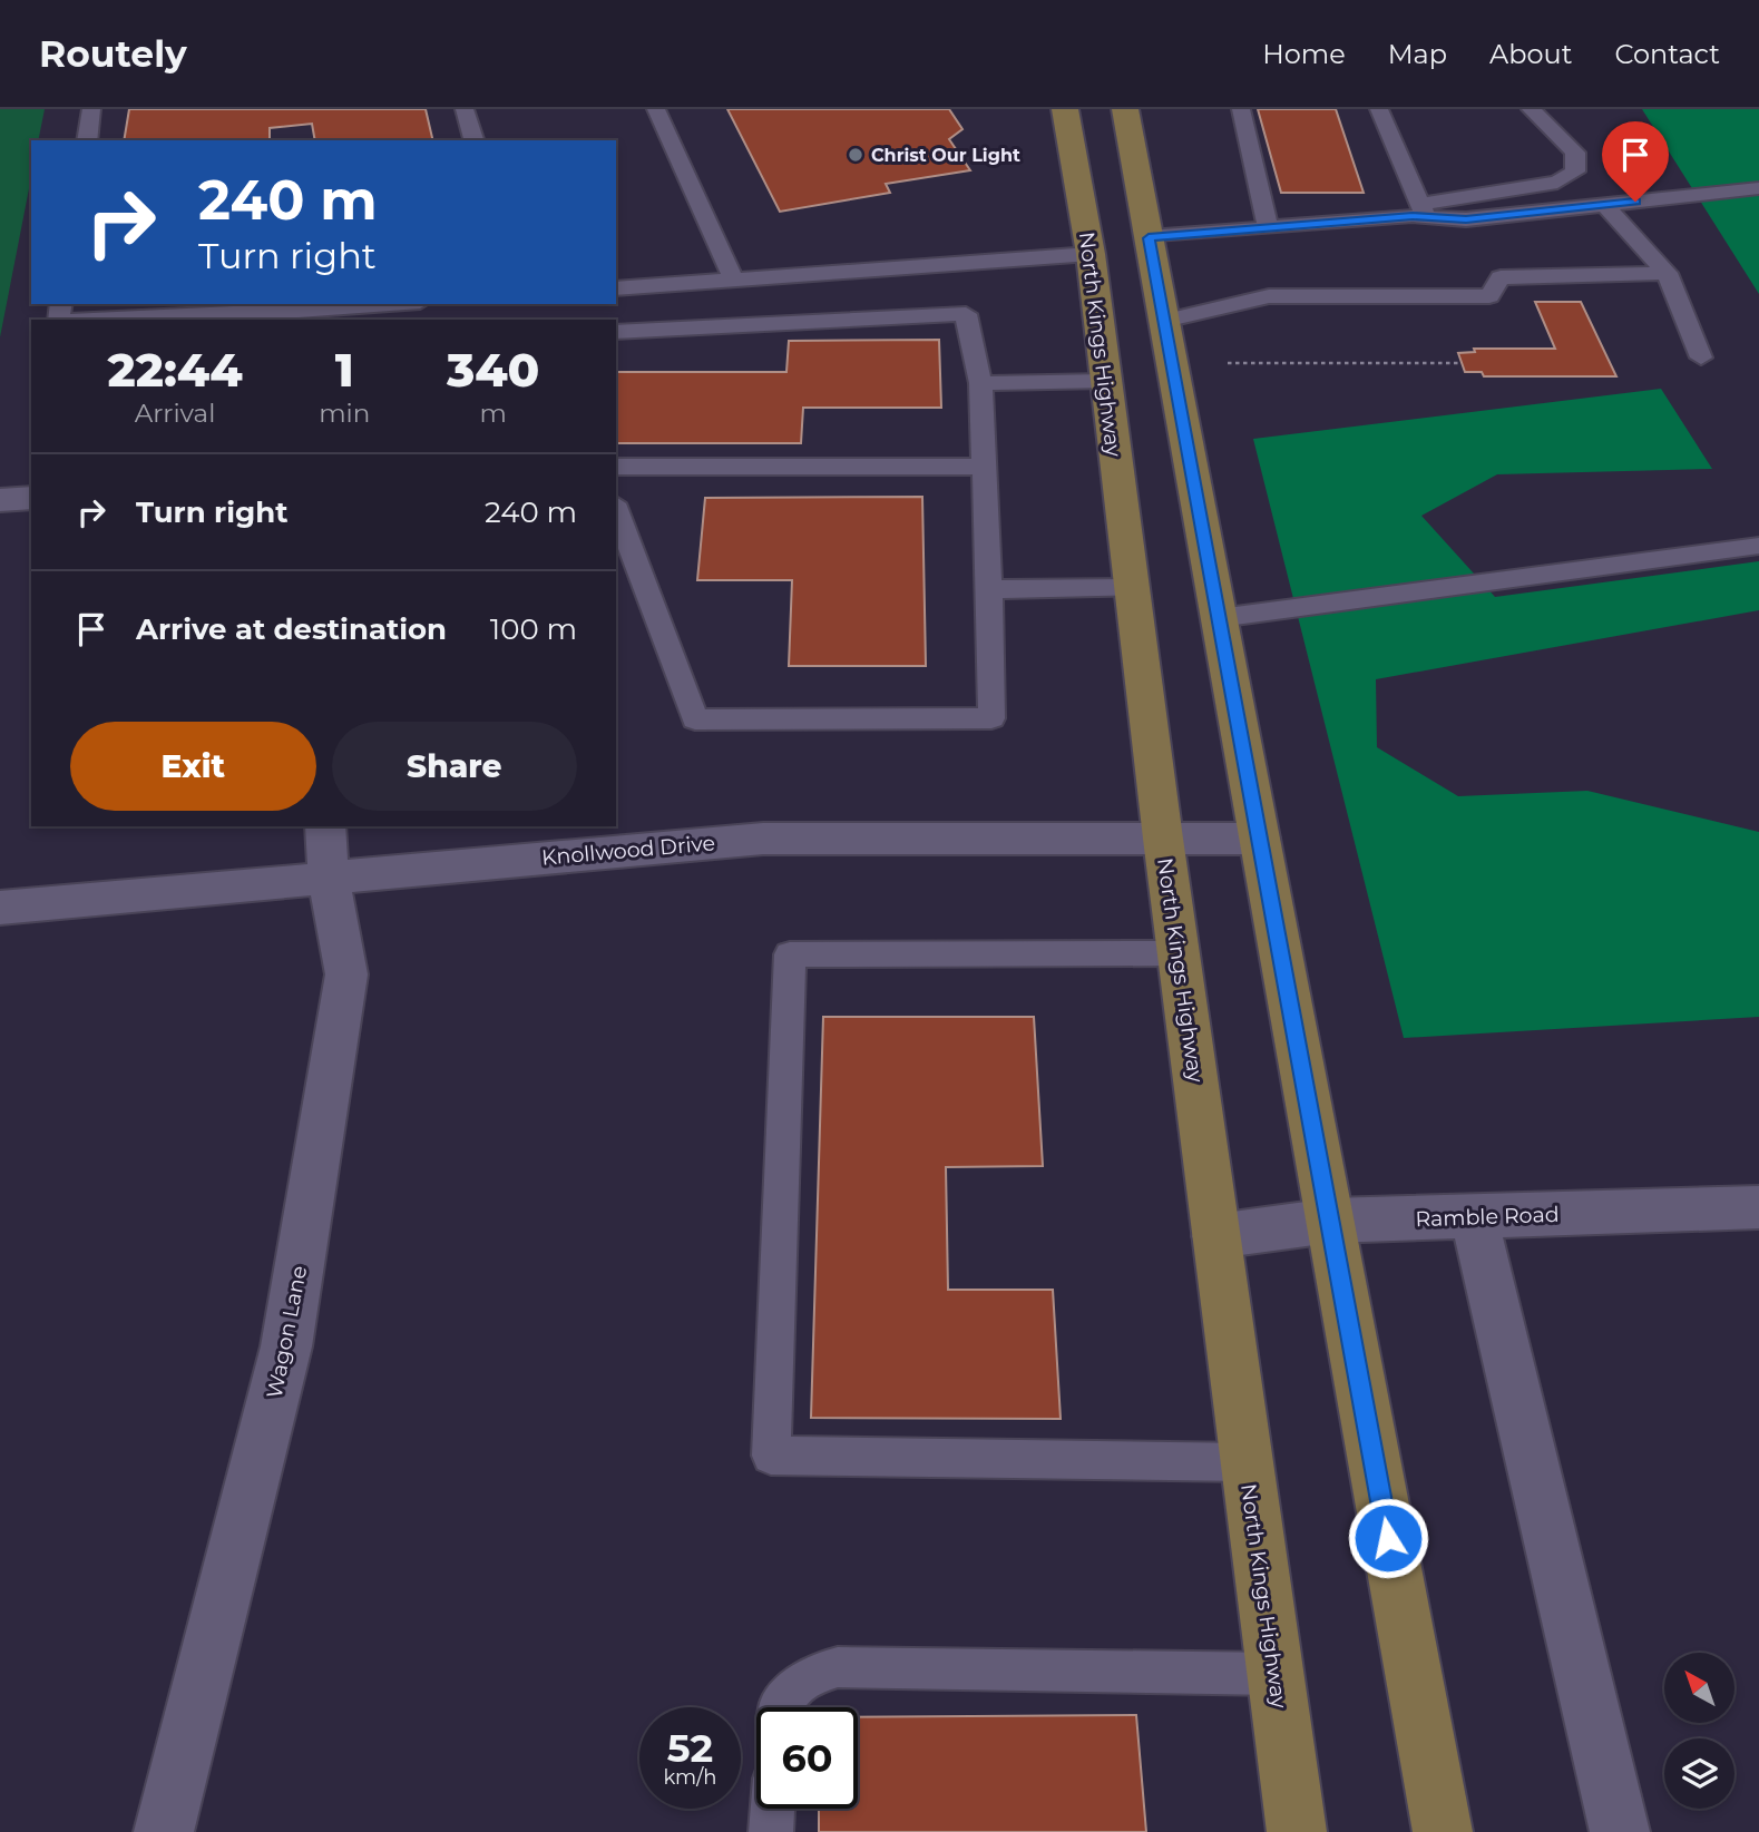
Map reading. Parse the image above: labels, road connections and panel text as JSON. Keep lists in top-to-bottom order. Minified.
{"streets":{"main road":["North Kings Highway"],"street":["Knollwood Drive","Ramble Road","Wagon Lane"]},"crossings":[["North Kings Highway","Knollwood Drive"],["North Kings Highway","Ramble Road"],["Knollwood Drive","Wagon Lane"]],"places":["Christ Our Light"],"north":"top left","page":{"header":"Routely","nav":["Home","Map","About","Contact"],"turn":["240 m","Turn right"],"eta":["22:44","Arrival","1","min","340","m"],"list":[{"name":"Turn right","value":"240 m"},{"name":"Arrive at destination","value":"100 m"}],"buttons":["Exit","Share"],"speed":"52 km/h","limit":"60"}}
